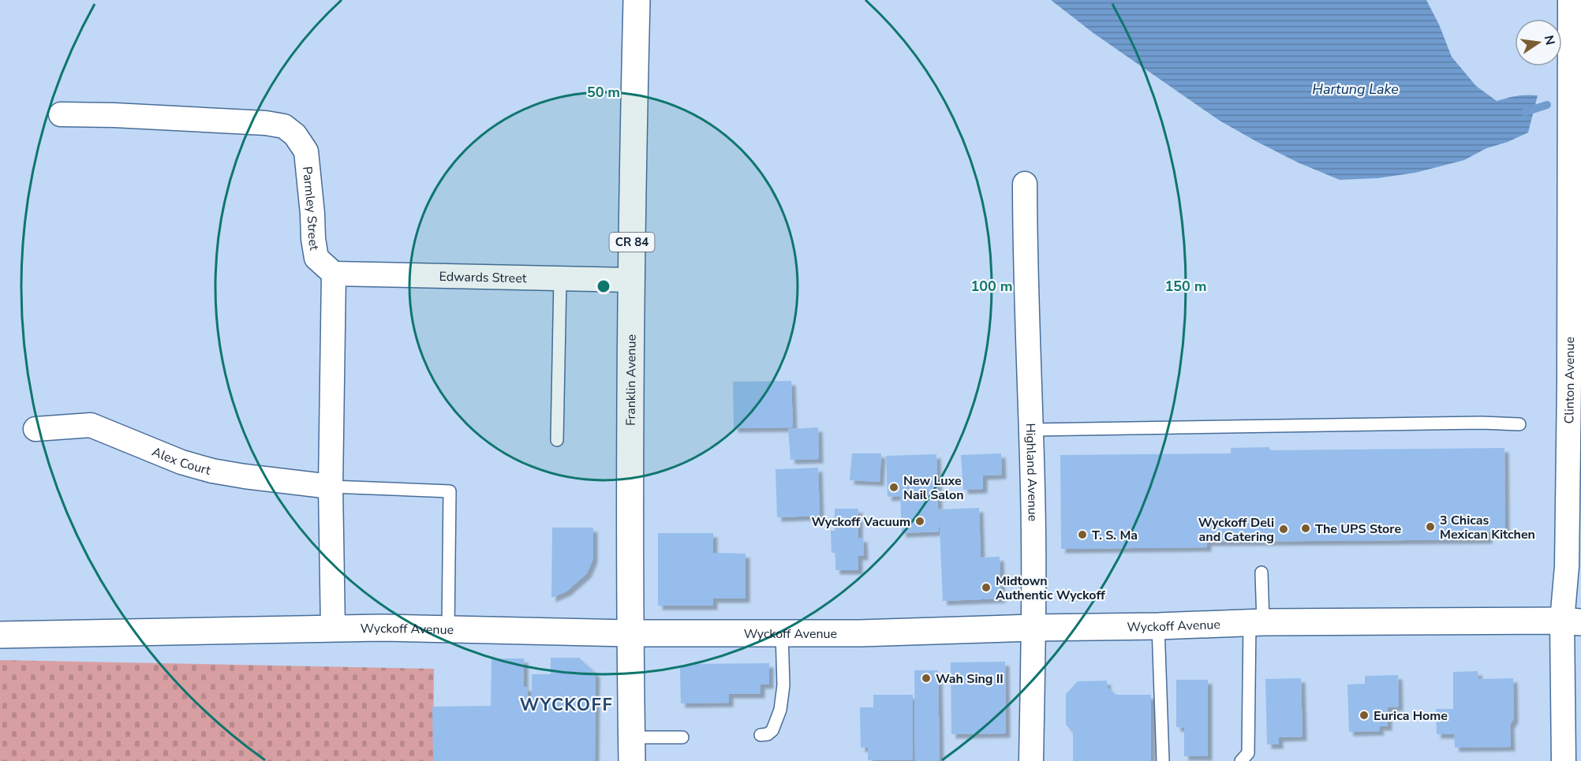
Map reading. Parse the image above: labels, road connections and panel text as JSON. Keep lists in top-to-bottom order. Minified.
{"streets":{"main road":["CR 84","Franklin Avenue","Wyckoff Avenue"],"street":["Parmley Street","Edwards Street","Clinton Avenue","Alex Court","Highland Avenue"]},"crossings":[["Parmley Street","Edwards Street"],["Edwards Street","Franklin Avenue"],["Franklin Avenue","Wyckoff Avenue"],["Clinton Avenue","Wyckoff Avenue"],["Highland Avenue","Wyckoff Avenue"]],"districts":["WYCKOFF"],"water":["Hartung Lake"],"places":["New Luxe Nail Salon","Wyckoff Vacuum","3 Chicas Mexican Kitchen","The UPS Store","Wyckoff Deli and Catering","T. S. Ma","Midtown Authentic Wyckoff","Wah Sing II","Eurica Home"],"north":"right","rings":["50 m","100 m","150 m"]}
